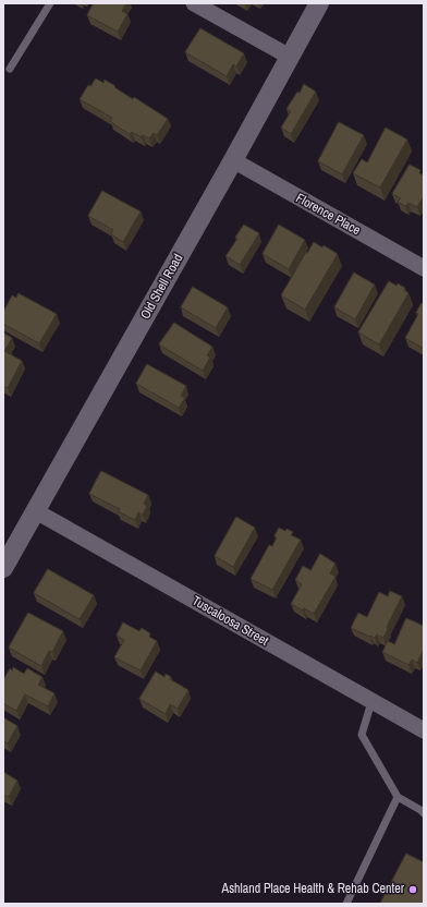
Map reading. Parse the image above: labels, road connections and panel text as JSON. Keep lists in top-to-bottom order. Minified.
{"streets":{"street":["Florence Place","Old Shell Road","Tuscaloosa Street"]},"crossings":[["Florence Place","Old Shell Road"],["Old Shell Road","Tuscaloosa Street"]],"places":["Ashland Place Health & Rehab Center"]}
